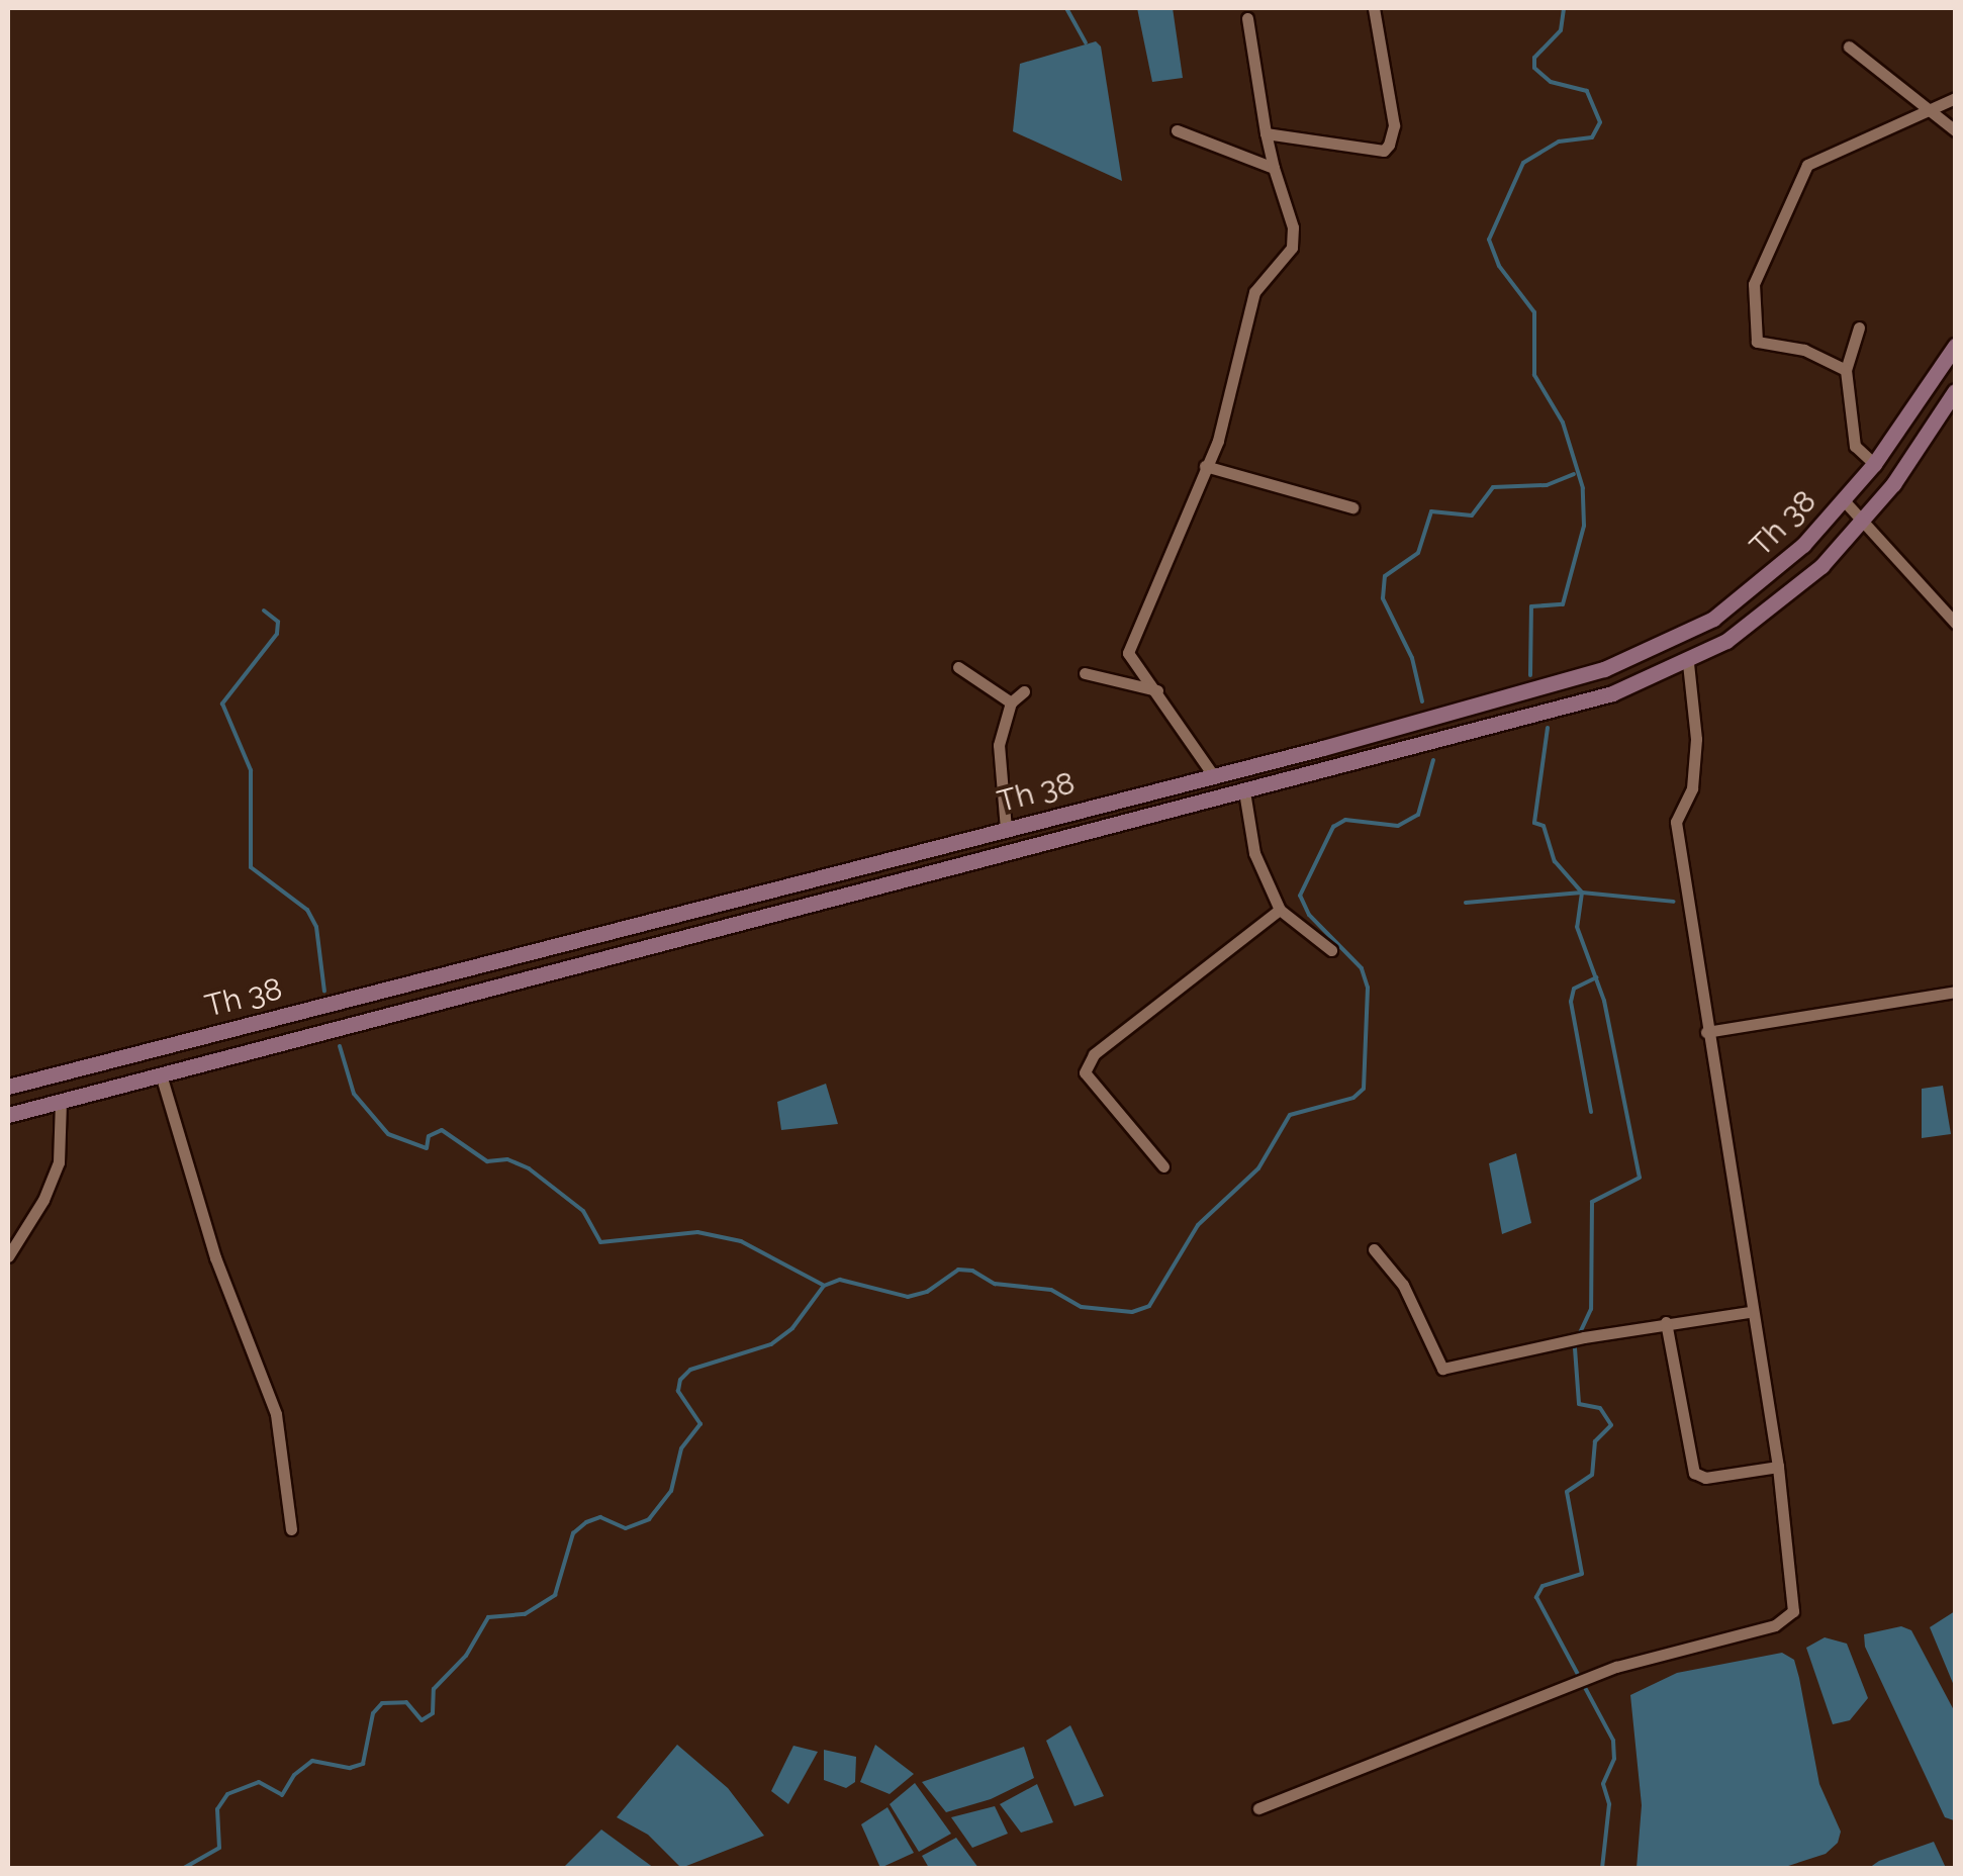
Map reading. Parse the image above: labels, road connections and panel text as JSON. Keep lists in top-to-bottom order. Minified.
{"streets":{"street":["Th 38"]}}
